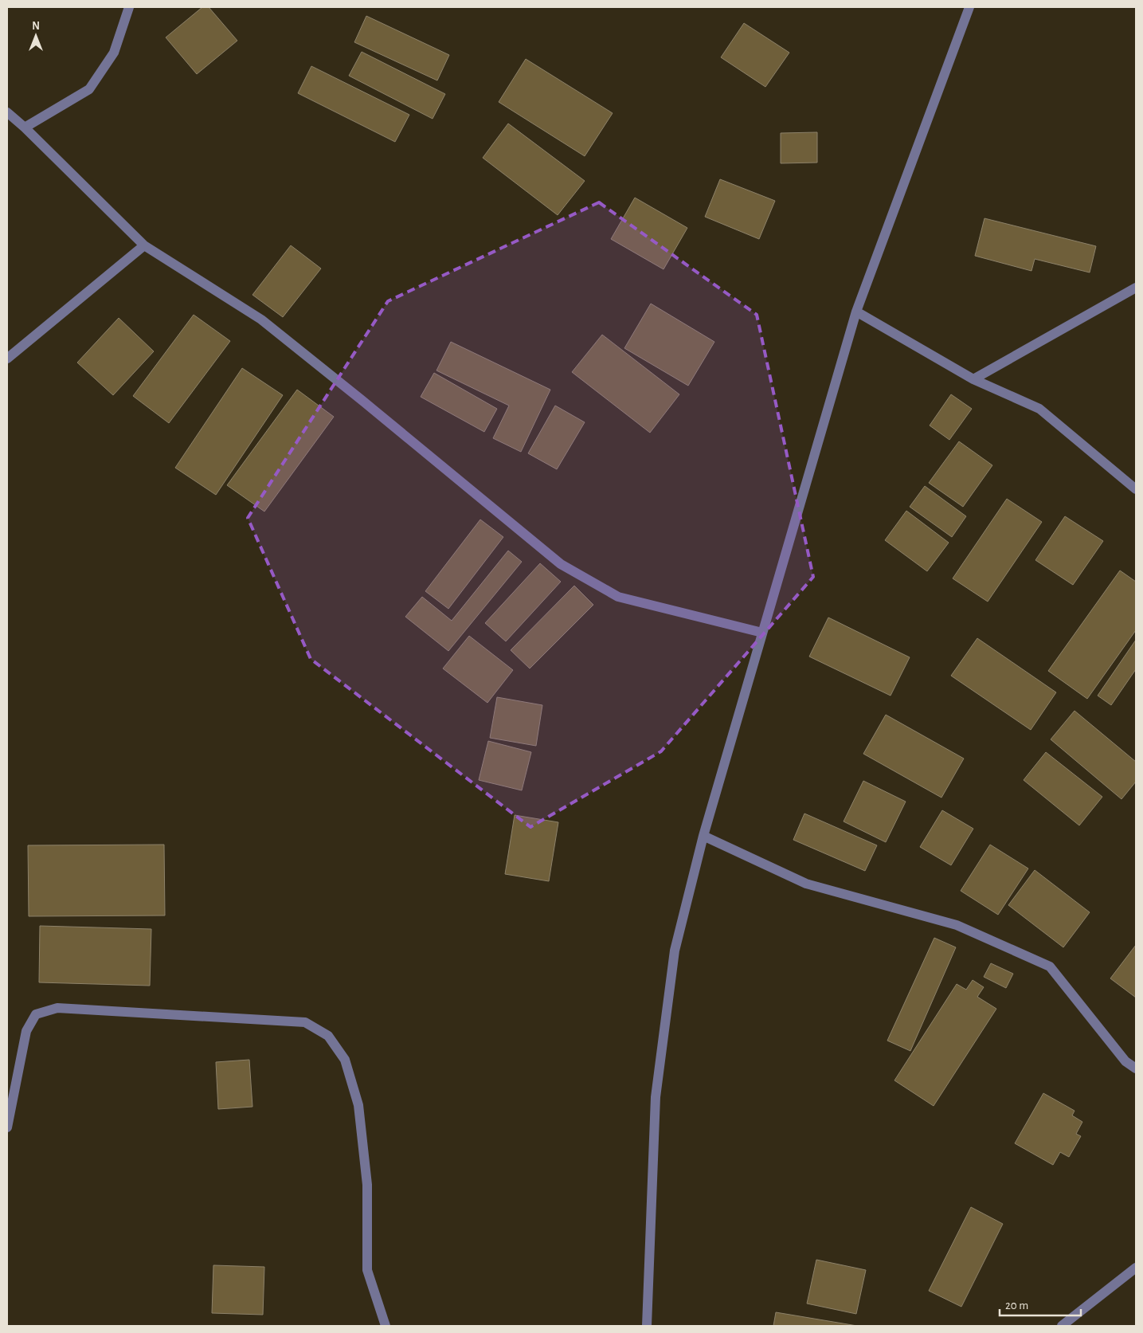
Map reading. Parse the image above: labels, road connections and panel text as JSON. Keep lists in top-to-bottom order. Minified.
{"scale_bar":"20 m","north":"top"}
